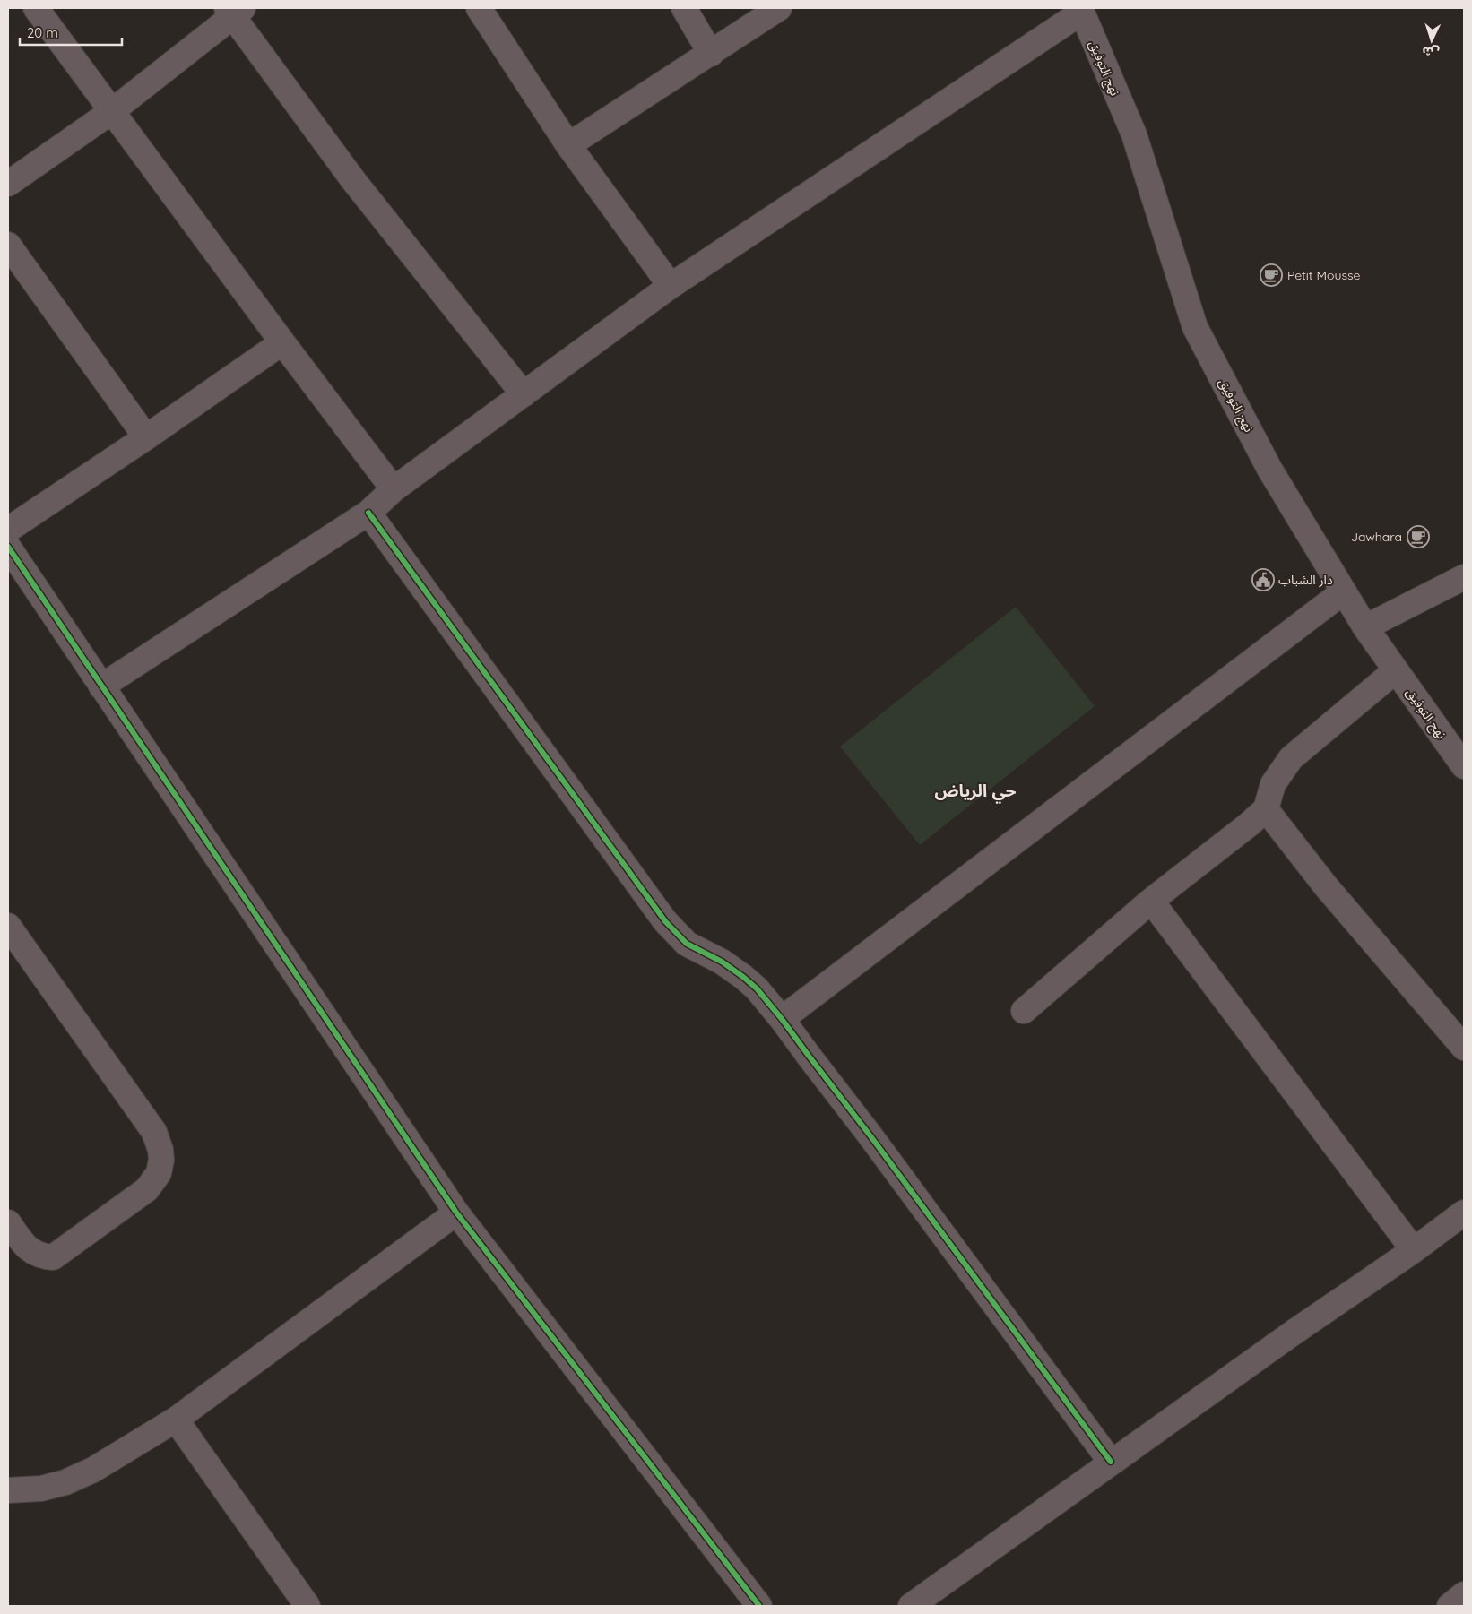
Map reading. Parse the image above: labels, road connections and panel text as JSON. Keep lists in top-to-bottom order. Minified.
{"streets":{"street":["نهج التوفيق"]},"districts":["حي الرياض"],"places":{"cafe":["Petit Mousse","Jawhara"],"public building":["دار الشباب"]},"scale_bar":"20 m","north":"bottom"}
